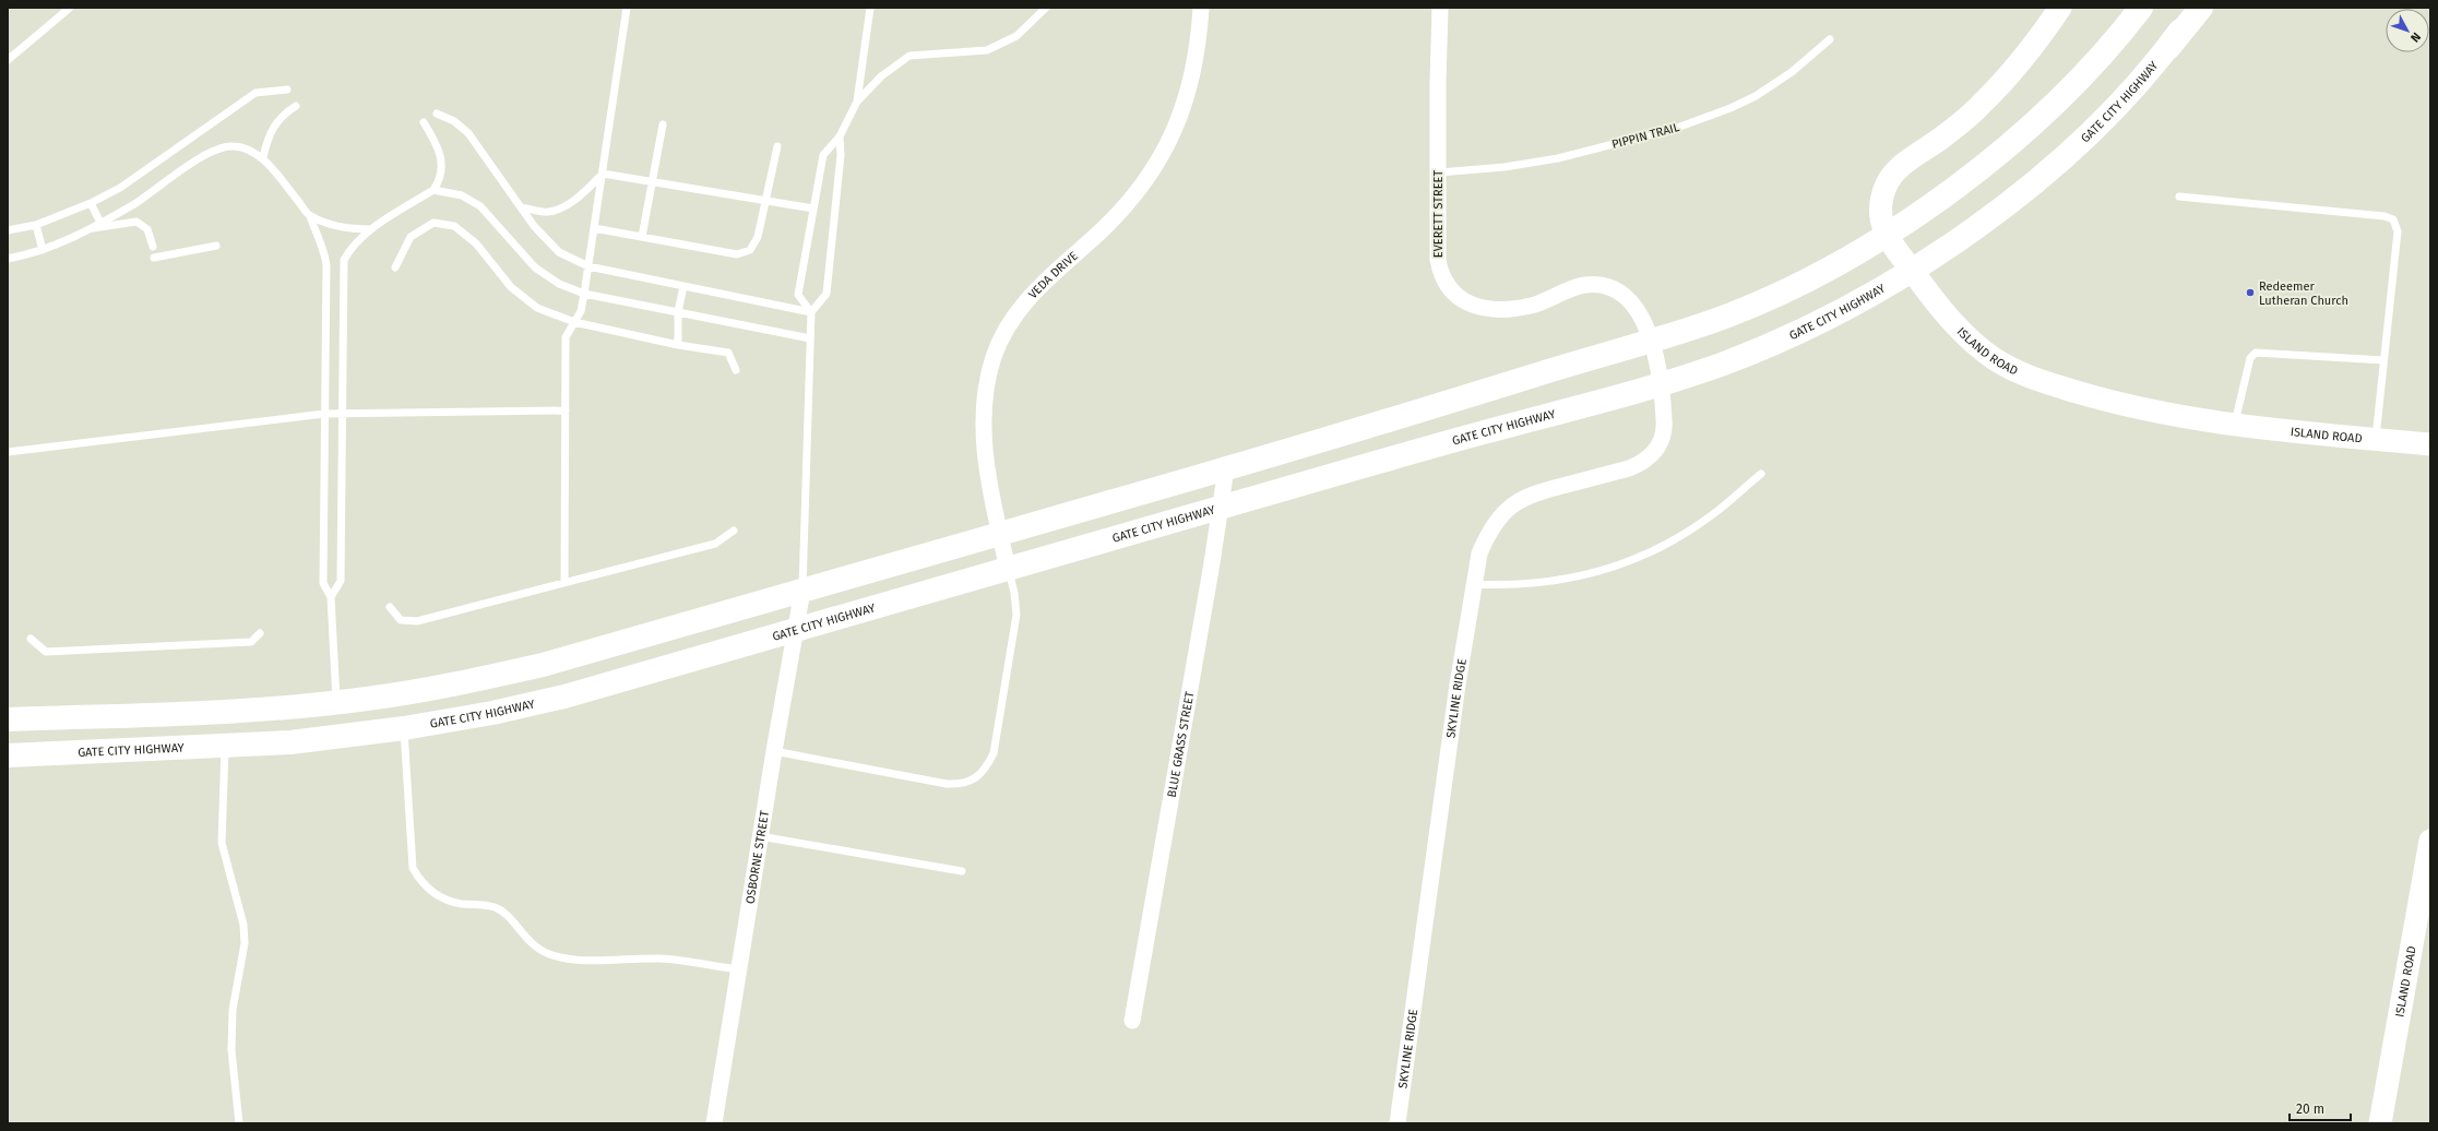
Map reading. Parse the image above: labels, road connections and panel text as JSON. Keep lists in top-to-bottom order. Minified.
{"streets":{"main road":["GATE CITY HIGHWAY"],"street":["EVERETT STREET","VEDA DRIVE","ISLAND ROAD","SKYLINE RIDGE","BLUE GRASS STREET","OSBORNE STREET"],"lane":["PIPPIN TRAIL"]},"crossings":[["GATE CITY HIGHWAY","EVERETT STREET"],["GATE CITY HIGHWAY","VEDA DRIVE"],["GATE CITY HIGHWAY","ISLAND ROAD"],["GATE CITY HIGHWAY","SKYLINE RIDGE"],["GATE CITY HIGHWAY","BLUE GRASS STREET"],["GATE CITY HIGHWAY","OSBORNE STREET"],["PIPPIN TRAIL","EVERETT STREET"],["EVERETT STREET","SKYLINE RIDGE"]],"places":["Redeemer Lutheran Church"],"scale_bar":"20 m","north":"bottom right"}
